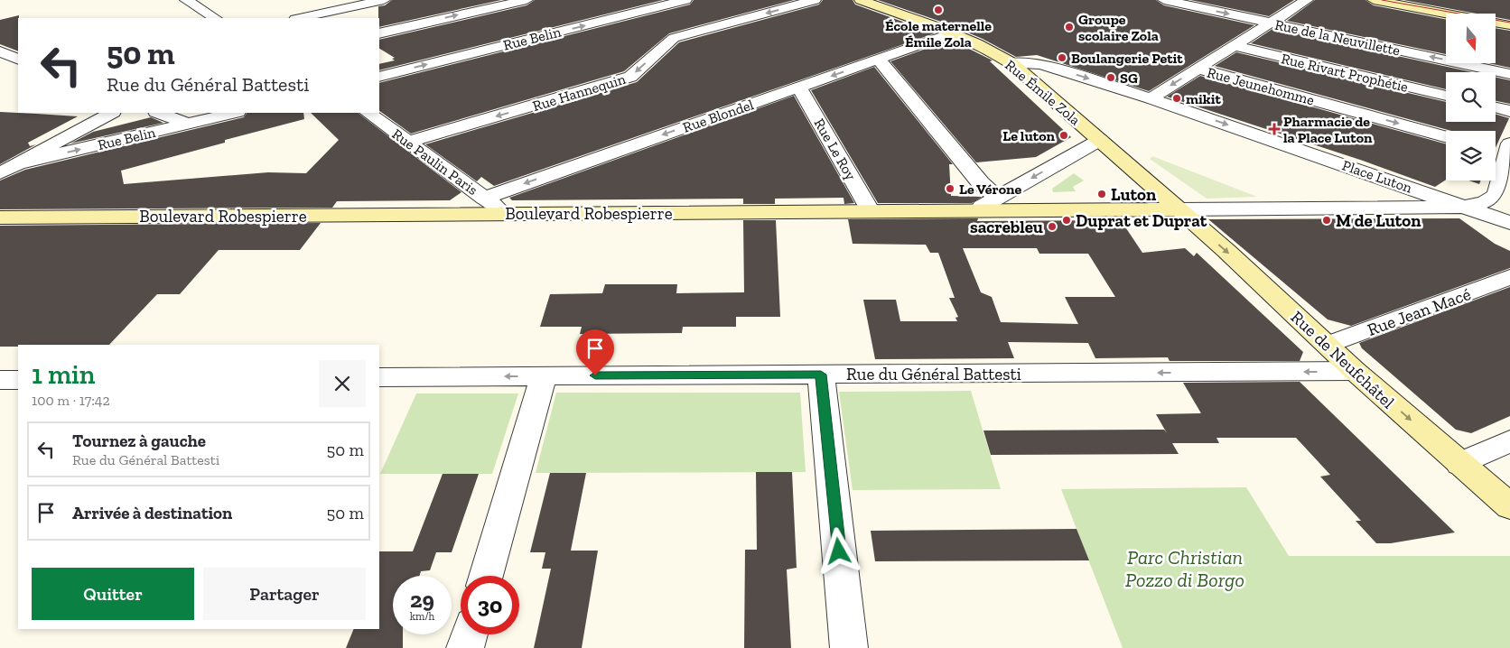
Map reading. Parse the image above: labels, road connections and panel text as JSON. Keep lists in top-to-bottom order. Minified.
{"streets":{"main road":["Rue Émile Zola","Boulevard Robespierre","Rue de Neufchâtel"],"street":["Rue de la Neuvillette","Rue Belin","Rue Rivart Prophétie","Rue Jeunehomme","Rue Hannequin","Rue Blondel","Rue Le Roy","Rue Paulin Paris","Place Luton","Rue Jean Macé","Rue du Général Battesti"]},"crossings":[["Rue Hannequin","Rue Paulin Paris"],["Rue Émile Zola","Rue Blondel"],["Rue Émile Zola","Place Luton"],["Rue Émile Zola","Boulevard Robespierre"],["Rue Émile Zola","Rue de Neufchâtel"],["Rue Blondel","Rue Le Roy"],["Rue Blondel","Rue Paulin Paris"],["Rue Le Roy","Boulevard Robespierre"],["Rue Paulin Paris","Boulevard Robespierre"],["Place Luton","Boulevard Robespierre"],["Place Luton","Rue de Neufchâtel"],["Boulevard Robespierre","Rue de Neufchâtel"],["Rue Jean Macé","Rue de Neufchâtel"],["Rue de Neufchâtel","Rue du Général Battesti"]],"one_way":["Rue Jeunehomme","Rue Blondel","Rue de Neufchâtel","Rue du Général Battesti"],"parks":["Parc Christian Pozzo di Borgo"],"places":{"other":["École maternelle Émile Zola","Groupe scolaire Zola","Boulangerie Petit","SG","mikit","Le luton","Le Vérone","Luton","Duprat et Duprat","M de Luton","sacrebleu"],"health":["Pharmacie de la Place Luton"]},"north":"bottom","page":{"turn":["50 m","Rue du Général Battesti"],"heading":["1 min","100 m · 17:42"],"list":[{"name":"Tournez à gauche","note":"Rue du Général Battesti","value":"50 m"},{"name":"Arrivée à destination","value":"50 m"}],"buttons":["Quitter","Partager"],"speed":"29 km/h","limit":"30"}}
